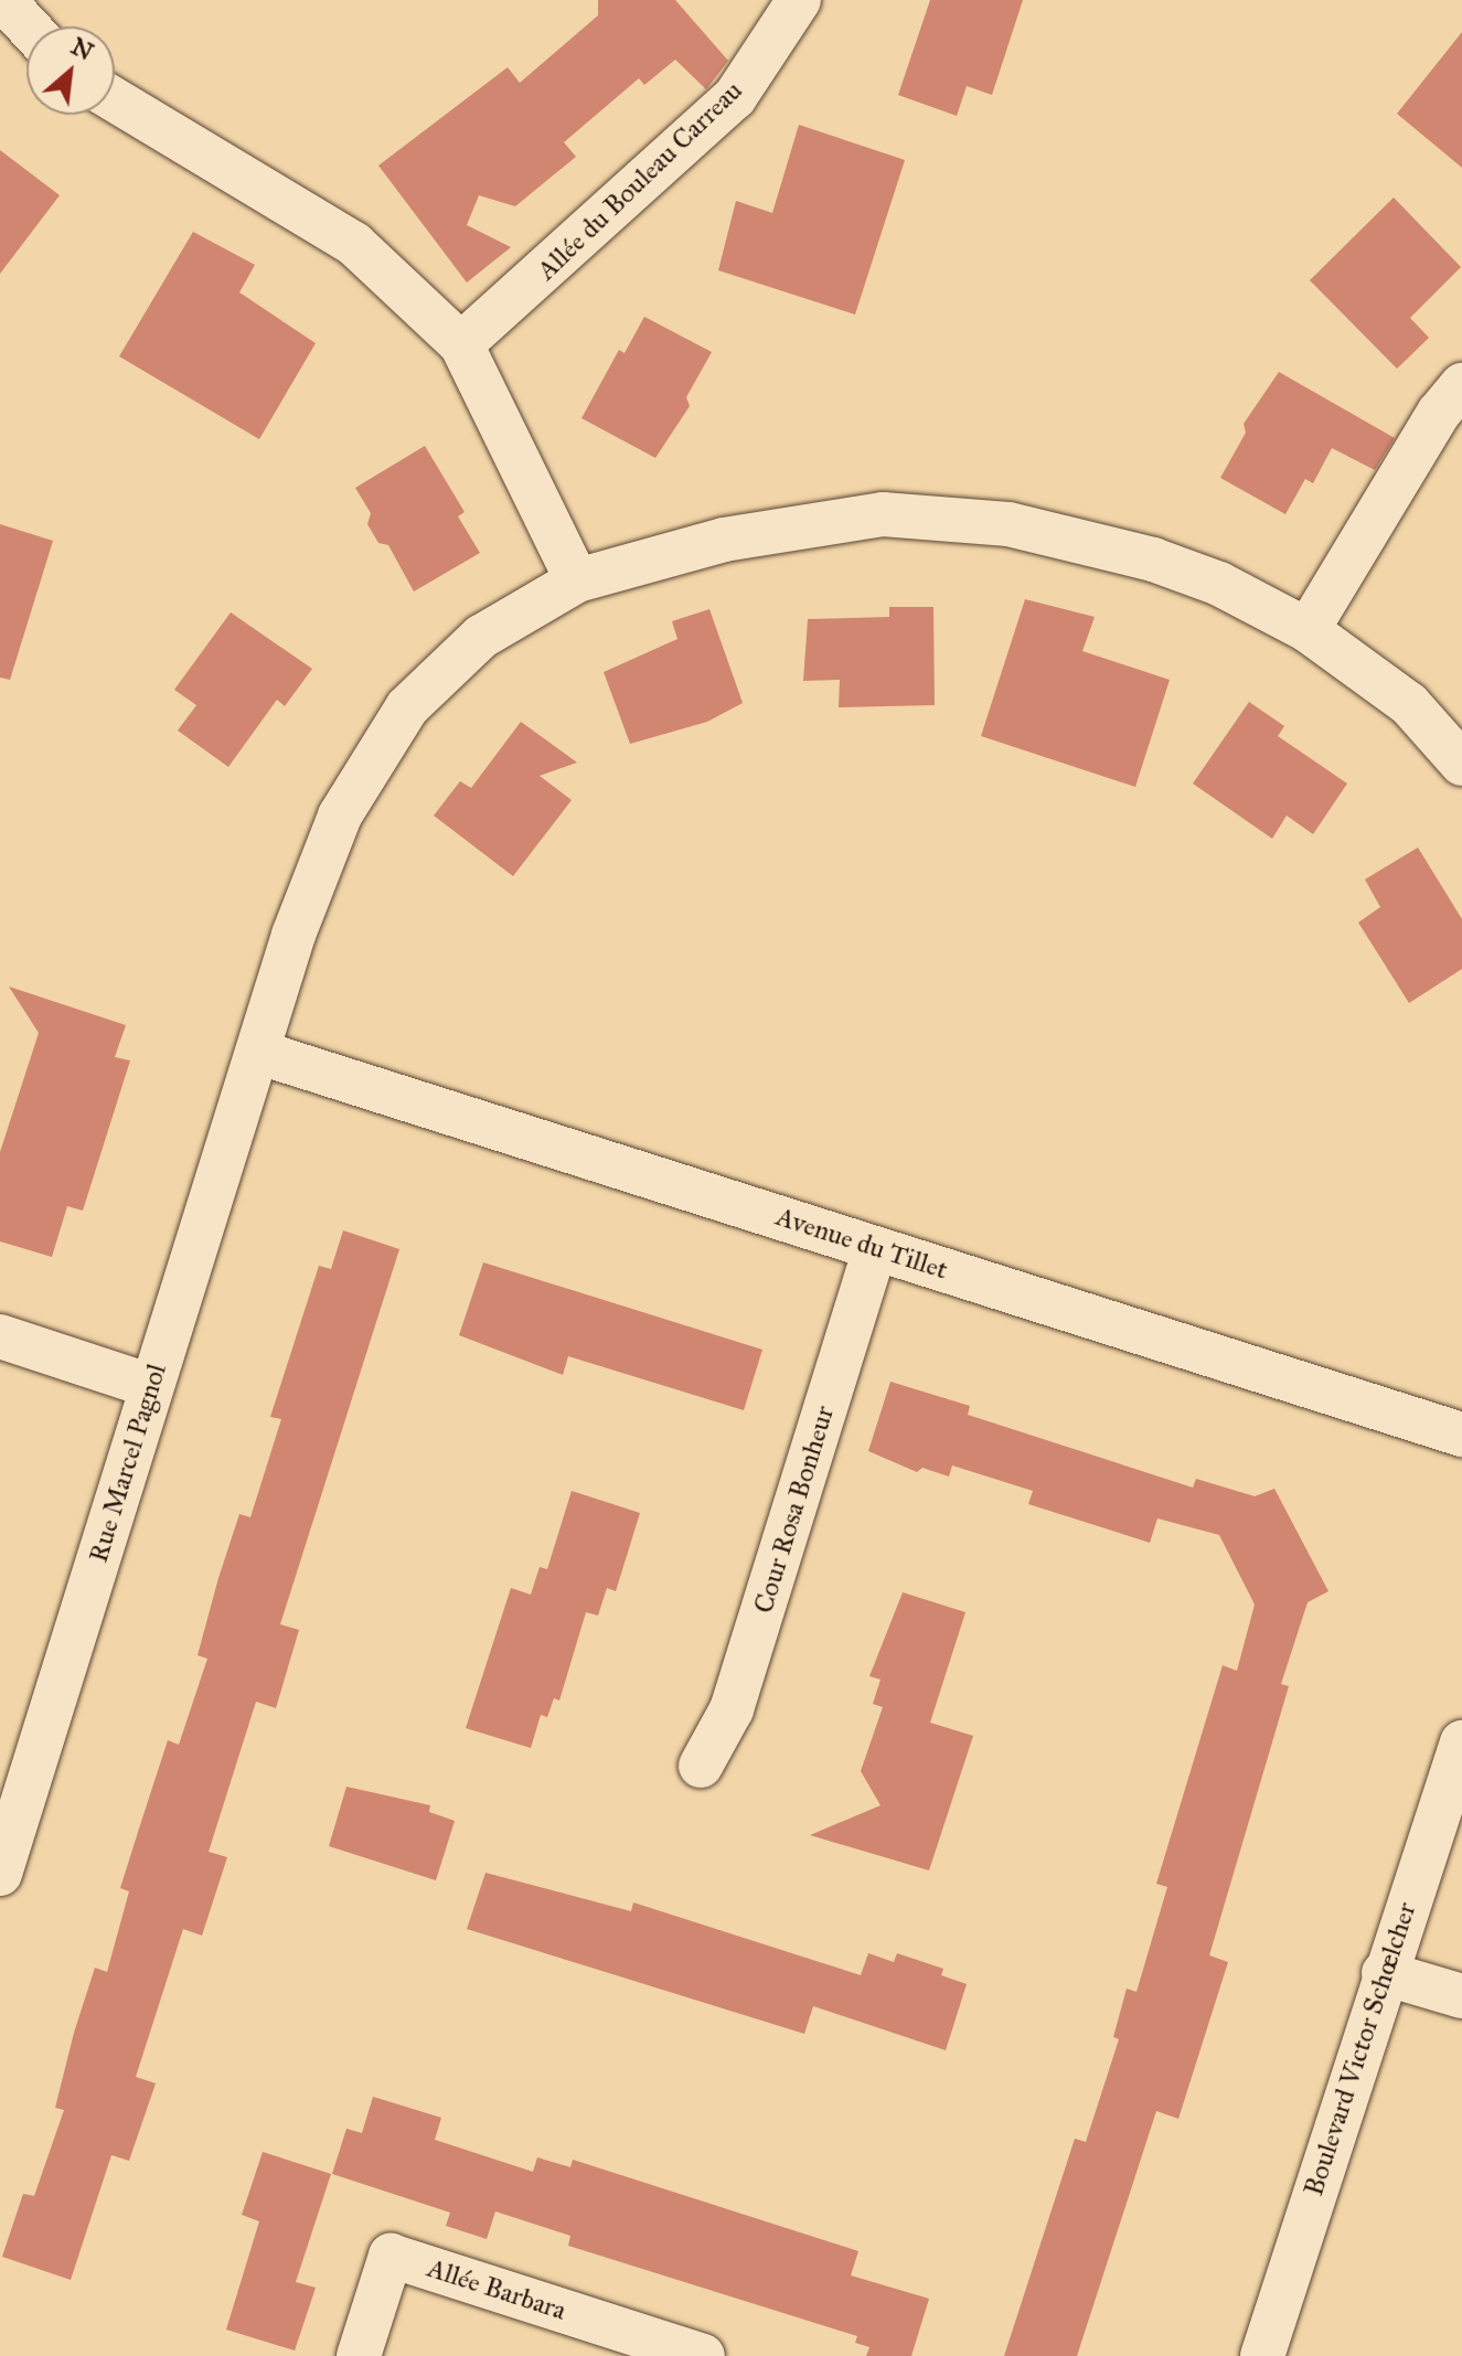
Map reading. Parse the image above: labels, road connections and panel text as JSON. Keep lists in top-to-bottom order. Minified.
{"streets":{"street":["Allée du Bouleau Carreau","Avenue du Tillet","Rue Marcel Pagnol","Cour Rosa Bonheur","Boulevard Victor Schœlcher","Allée Barbara"]},"crossings":[["Avenue du Tillet","Rue Marcel Pagnol"],["Avenue du Tillet","Cour Rosa Bonheur"]],"north":"top right"}
